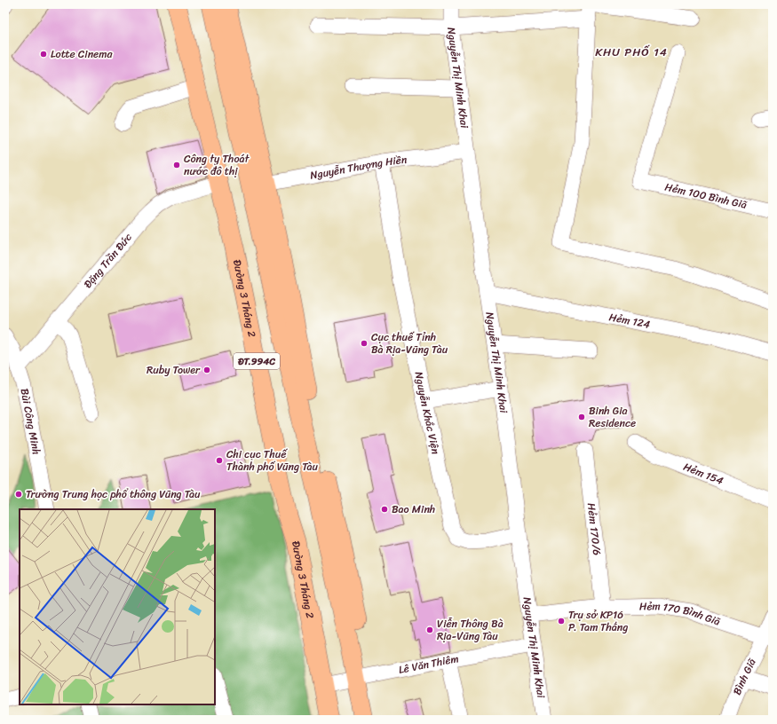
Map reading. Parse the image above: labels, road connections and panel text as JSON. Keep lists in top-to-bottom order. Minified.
{"streets":{"main road":["Đường 3 Tháng 2","ĐT.994C"],"street":["Nguyễn Thị Minh Khai","Nguyễn Thượng Hiền","Hẻm 100 Bình Giã","Đặng Trần Đức","Hẻm 124","Nguyễn Khắc Viện","Bùi Công Minh","Hẻm 154","Hẻm 170/6","Hẻm 170 Bình Giã","Lê Văn Thiêm","Bình Giã"]},"crossings":[["Nguyễn Thị Minh Khai","Nguyễn Thượng Hiền"],["Nguyễn Thị Minh Khai","Hẻm 124"],["Nguyễn Thị Minh Khai","Nguyễn Khắc Viện"],["Nguyễn Thị Minh Khai","Hẻm 170 Bình Giã"],["Nguyễn Thị Minh Khai","Lê Văn Thiêm"],["Nguyễn Thượng Hiền","Nguyễn Khắc Viện"],["Đặng Trần Đức","Đường 3 Tháng 2"],["Đặng Trần Đức","Bùi Công Minh"],["Đường 3 Tháng 2","Lê Văn Thiêm"],["Hẻm 170/6","Hẻm 170 Bình Giã"],["Hẻm 170 Bình Giã","Bình Giã"]],"districts":["KHU PHỐ 14"],"places":["Lotte Cinema","Công ty Thoát nước đô thị","Cục thuế Tỉnh Bà Rịa-Vũng Tàu","Ruby Tower","Binh Gia Residence","Chi cục Thuế Thành phố Vũng Tàu","Trường Trung học phổ thông Vũng Tàu","Bao Minh","Trụ sở KP16 P. Tam Thắng","Viễn Thông Bà Rịa-Vũng Tàu"]}
